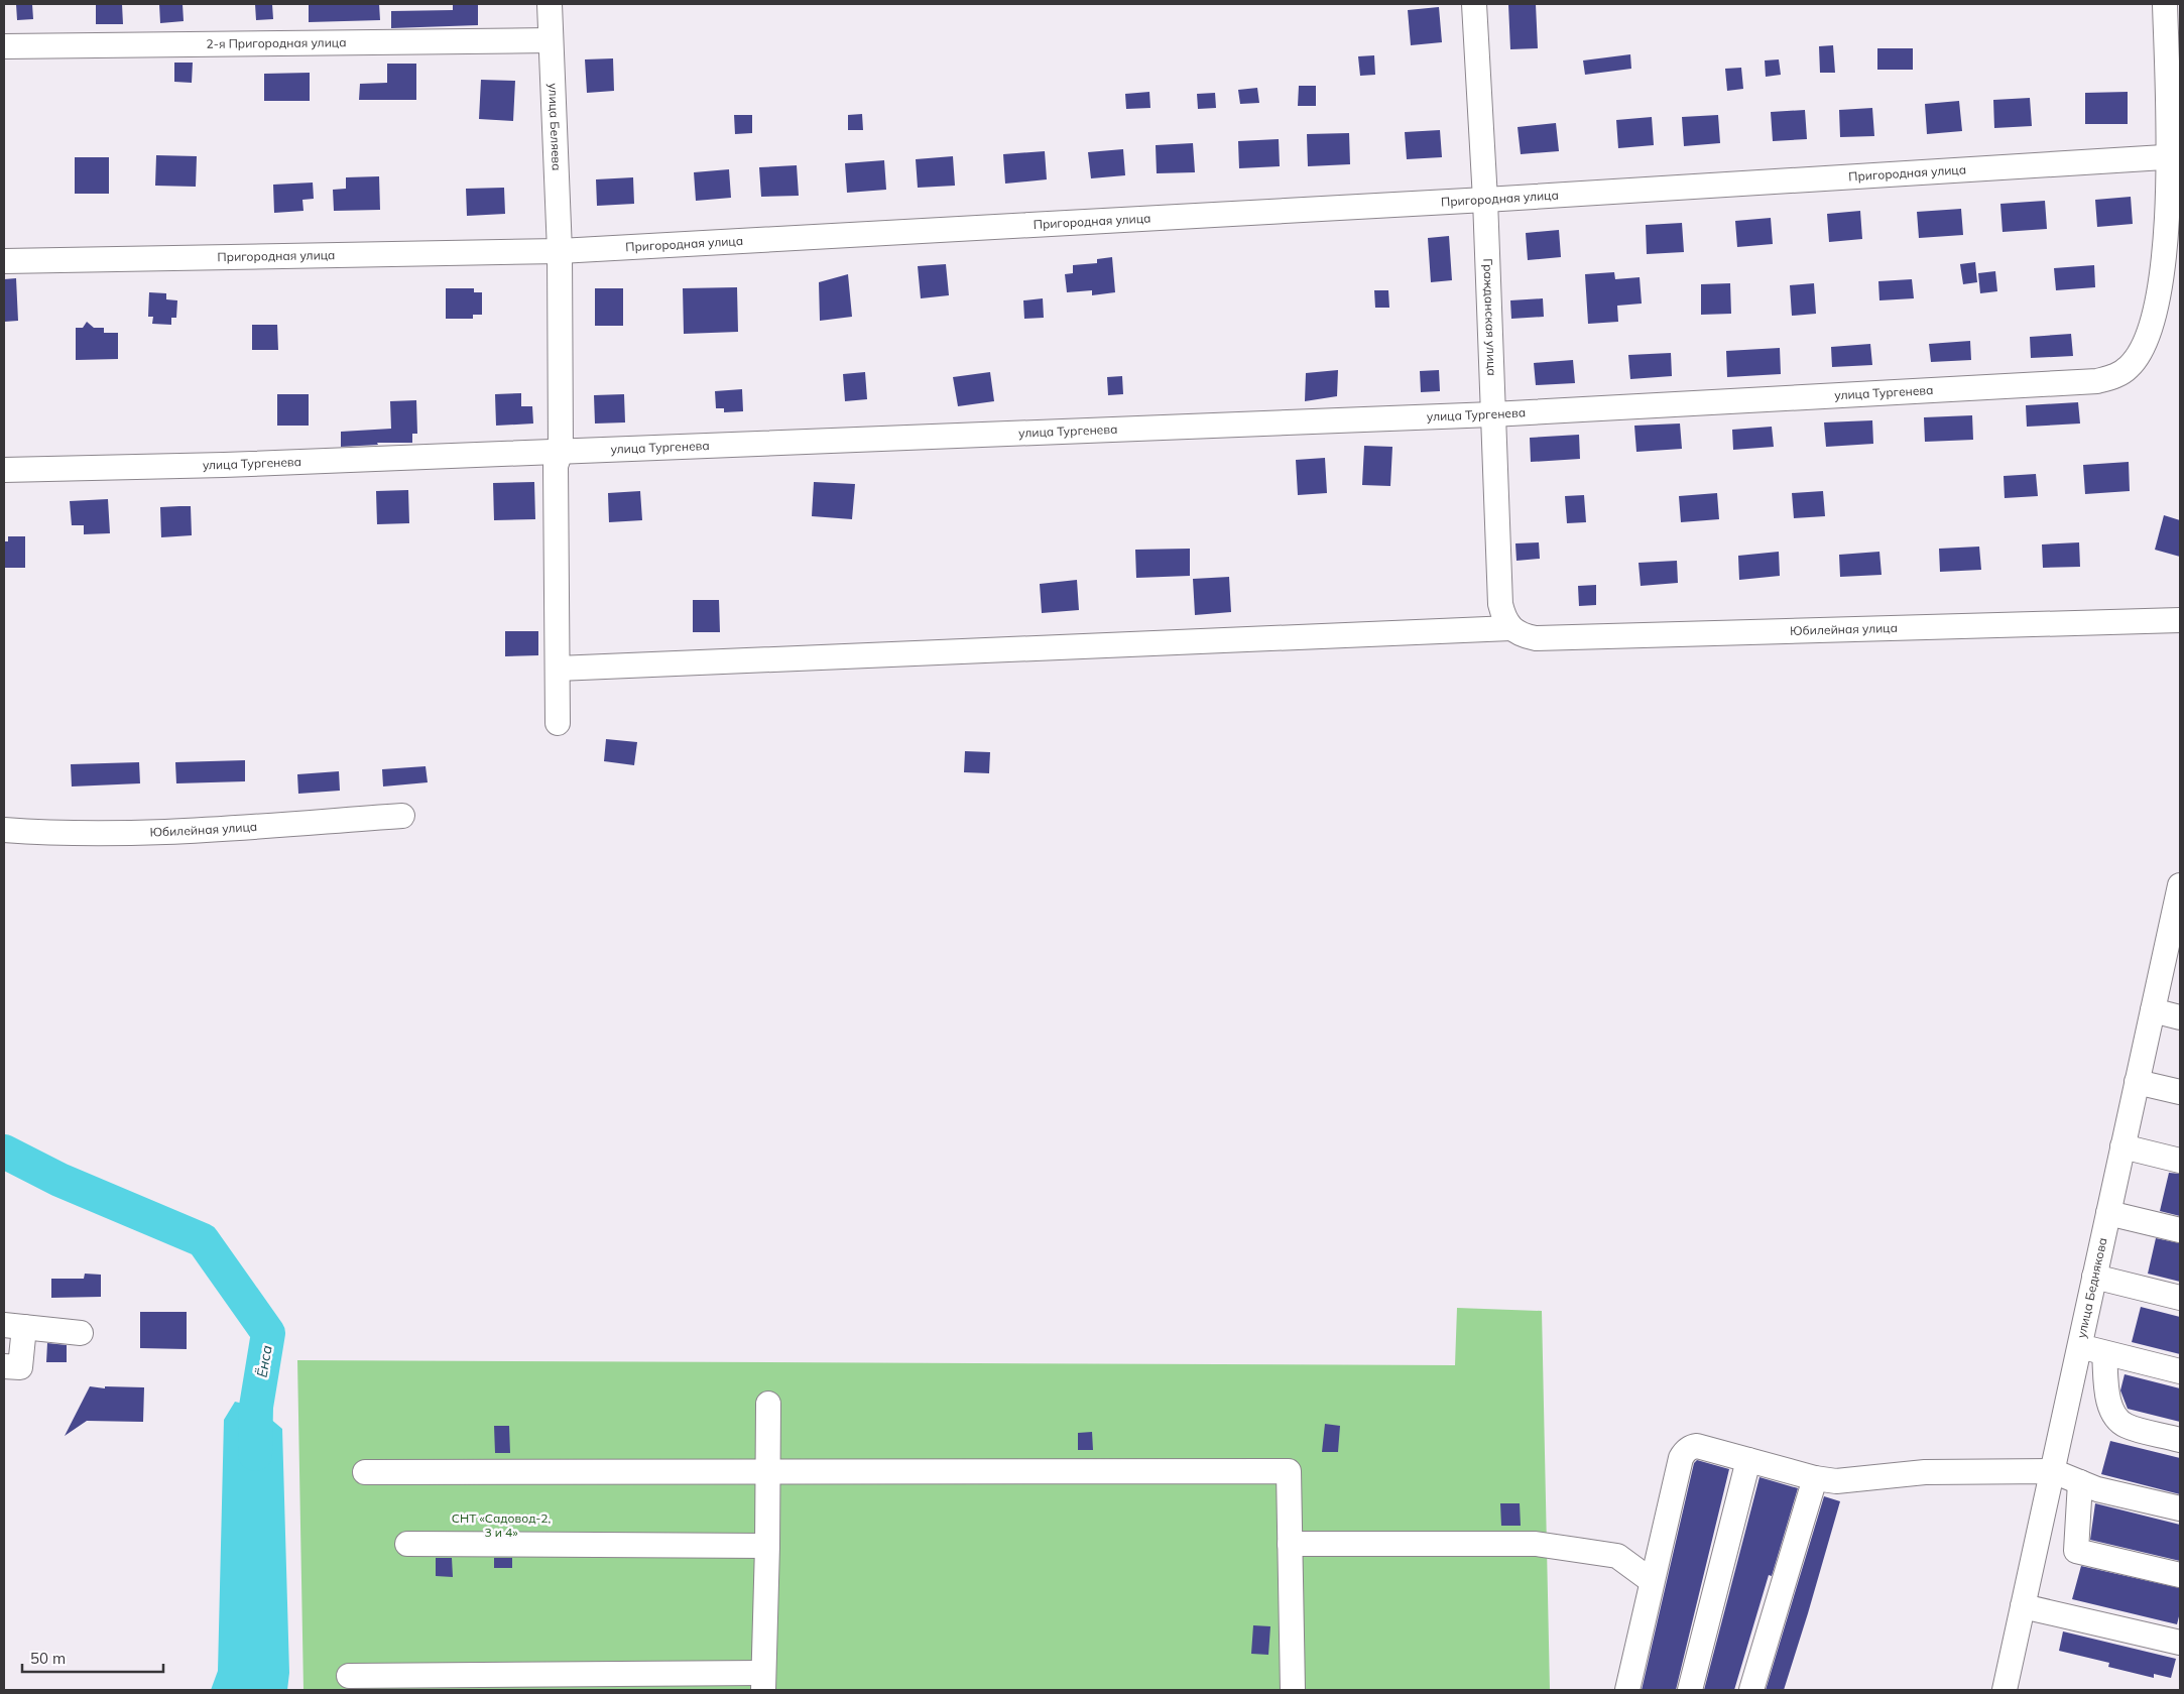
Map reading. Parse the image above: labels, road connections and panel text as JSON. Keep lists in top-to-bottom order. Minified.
{"streets":{"street":["2-я Пригородная улица","улица Беляева","Пригородная улица","Гражданская улица","улица Тургенева","Юбилейная улица","улица Беднякова"]},"crossings":[["2-я Пригородная улица","улица Беляева"],["улица Беляева","Пригородная улица"],["улица Беляева","улица Тургенева"],["Пригородная улица","Гражданская улица"],["Пригородная улица","улица Тургенева"],["Гражданская улица","улица Тургенева"],["Гражданская улица","Юбилейная улица"]],"water":["Ёнса"],"parks":["СНТ «Садовод-2, 3 и 4»"],"scale_bar":"50 m"}
